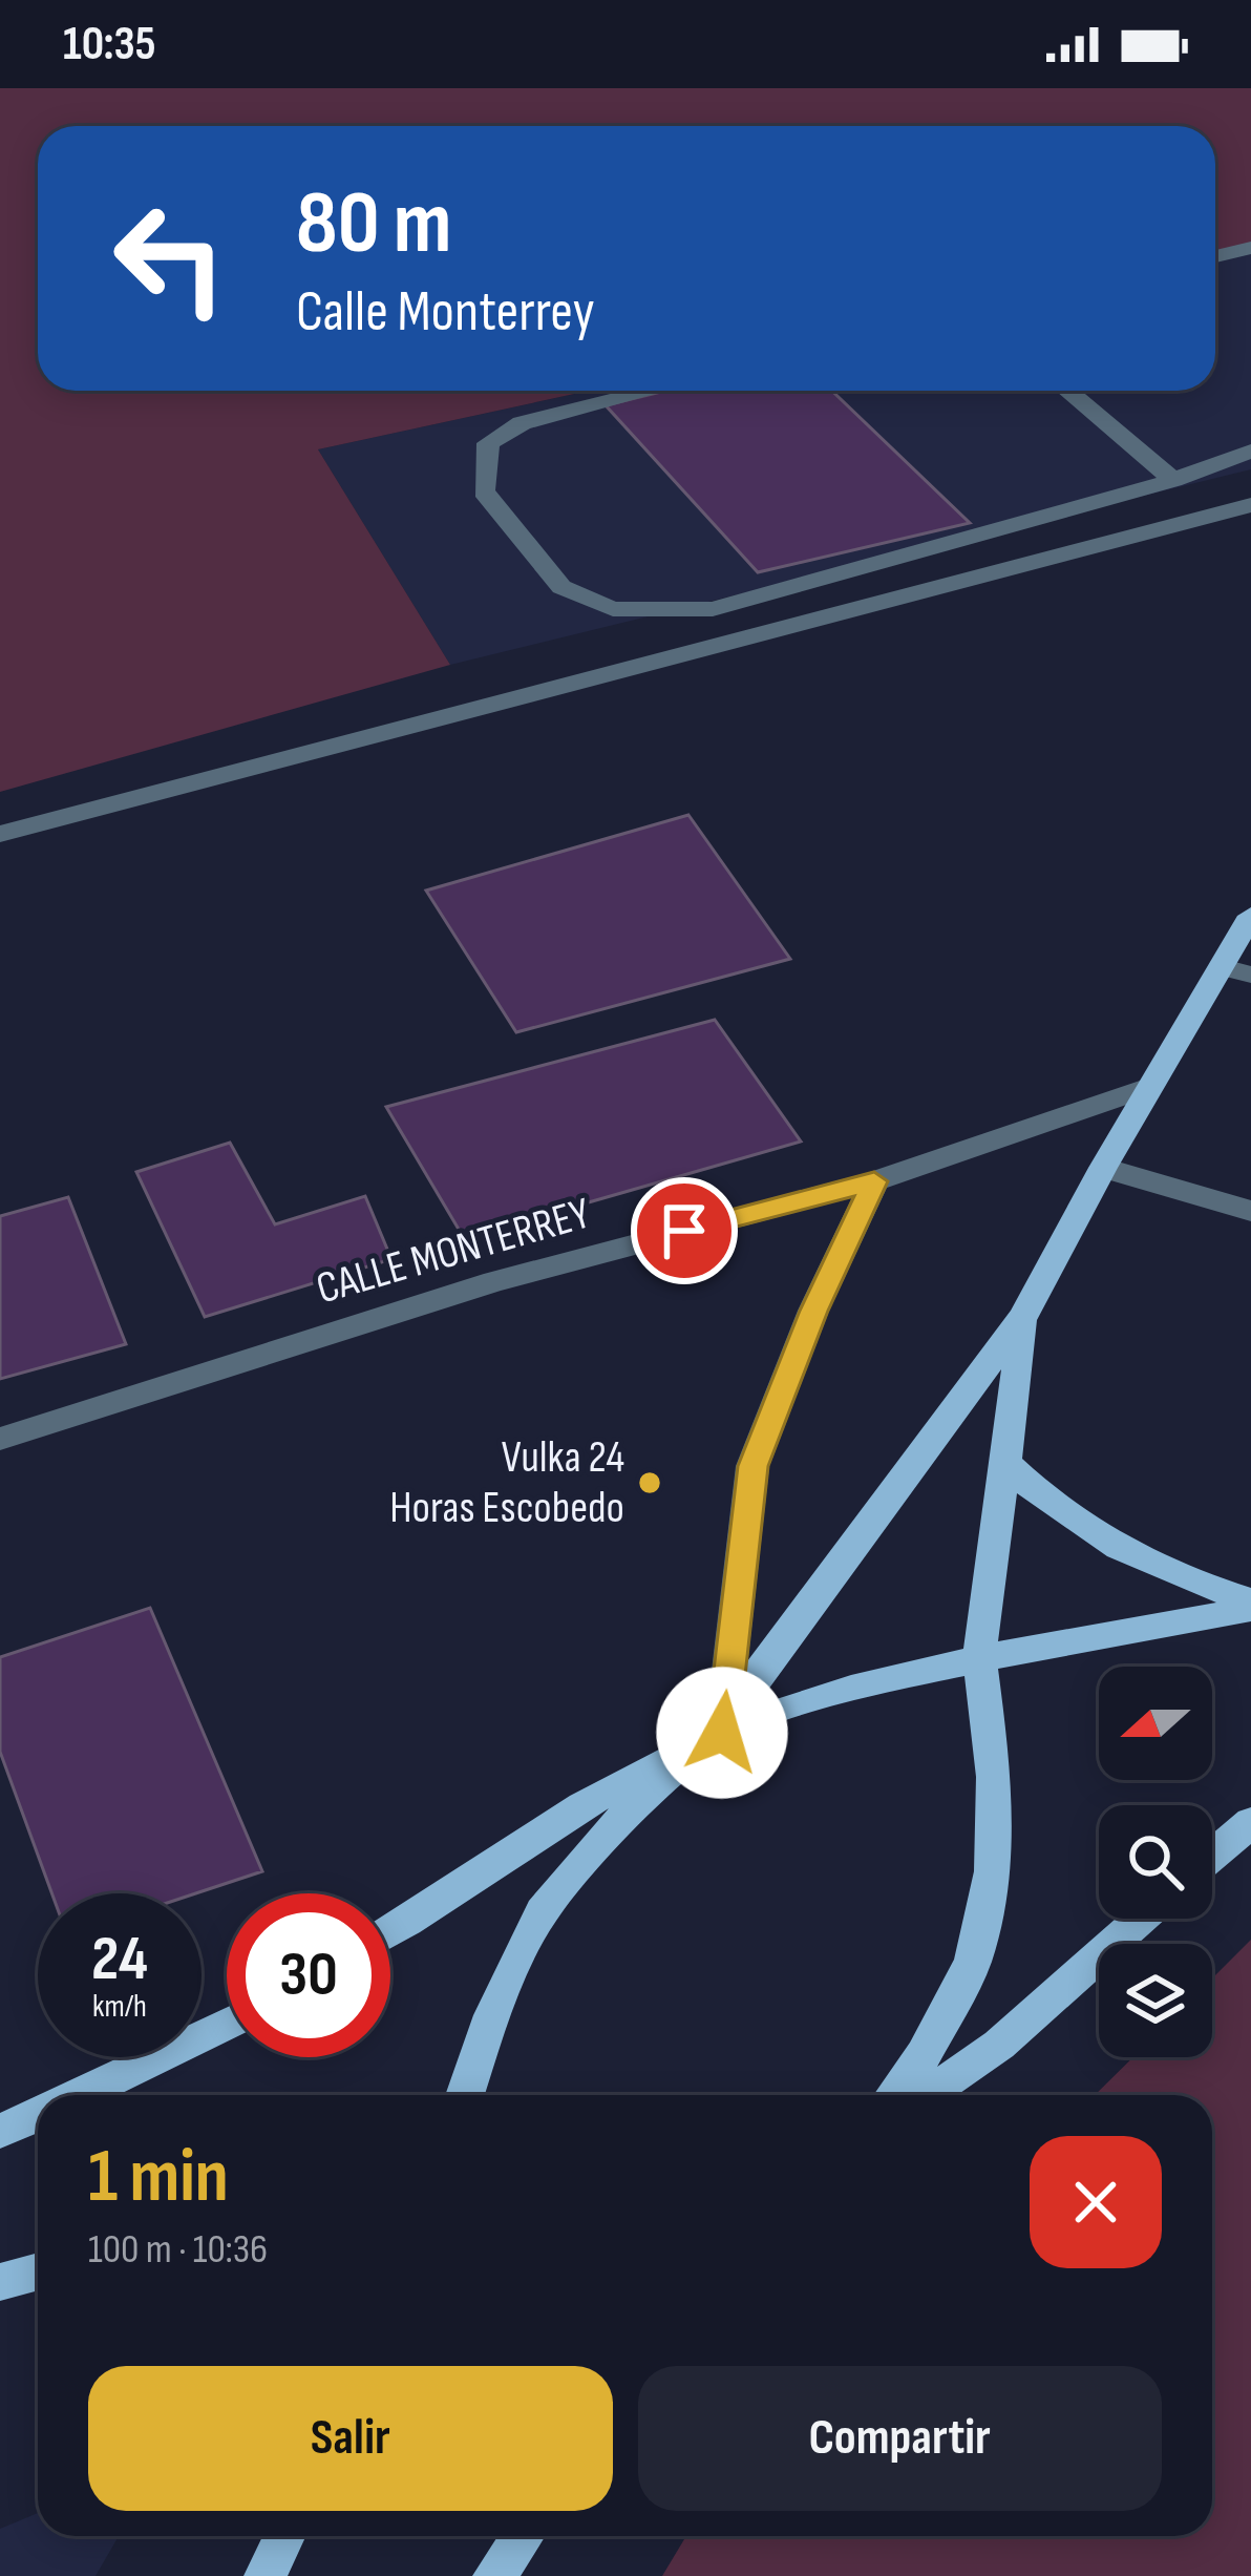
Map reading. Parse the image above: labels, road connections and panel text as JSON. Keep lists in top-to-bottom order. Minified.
{"streets":{"street":["CALLE MONTERREY"]},"places":["Vulka 24 Horas Escobedo"],"north":"left","page":{"status":"10:35","turn":["80 m","Calle Monterrey"],"speed":"24 km/h","limit":"30","heading":["1 min","100 m · 10:36"],"buttons":["Salir","Compartir"]}}
